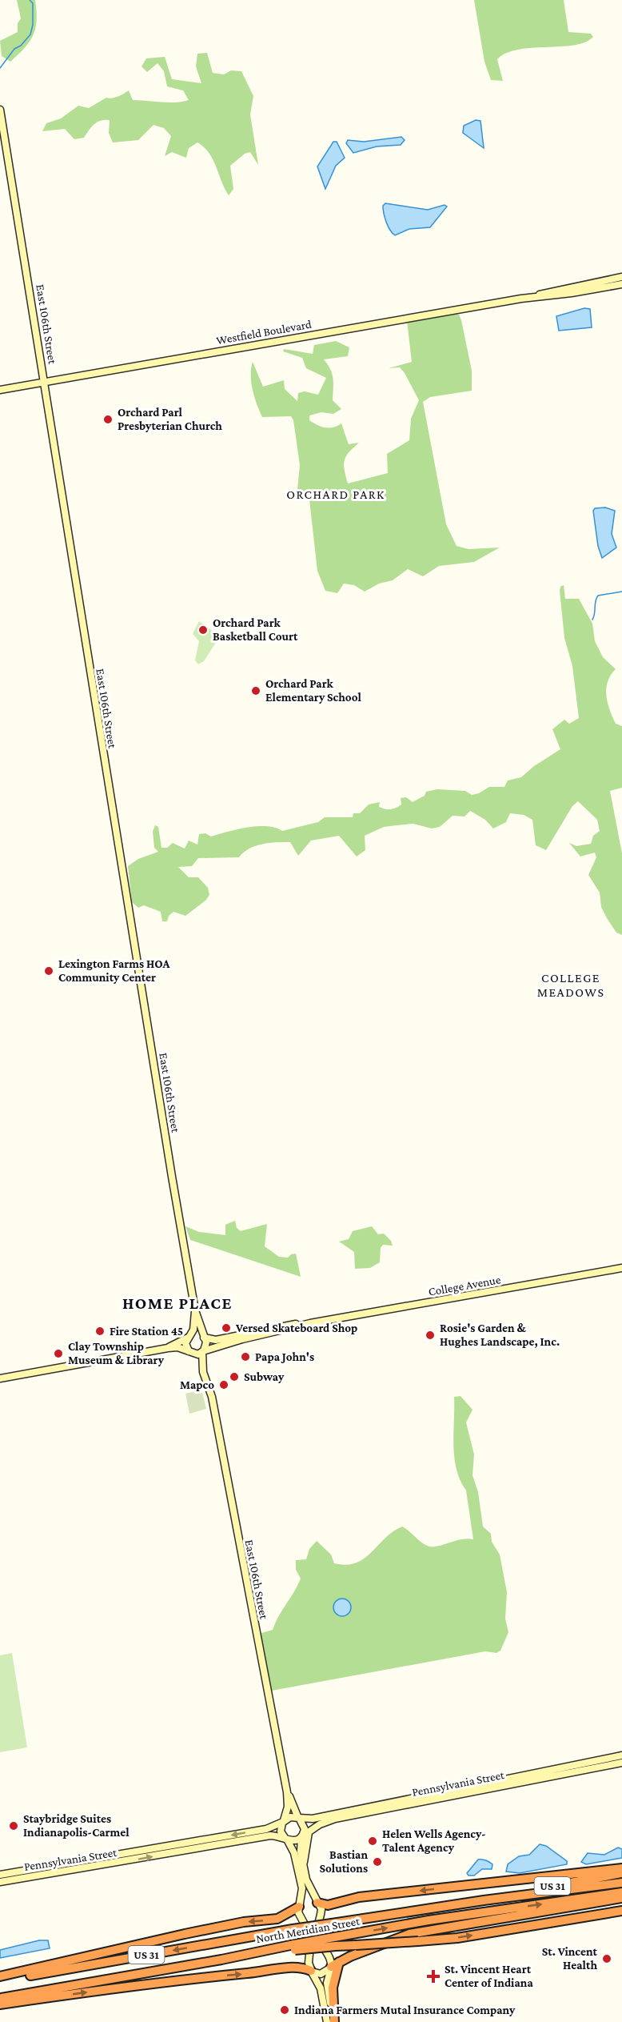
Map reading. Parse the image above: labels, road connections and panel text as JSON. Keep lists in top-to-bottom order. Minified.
{"streets":{"highway":["US 31","North Meridian Street"],"main road":["East 106th Street","Westfield Boulevard","College Avenue","Pennsylvania Street"]},"crossings":[["East 106th Street","Westfield Boulevard"],["East 106th Street","College Avenue"],["East 106th Street","Pennsylvania Street"],["US 31","North Meridian Street"]],"districts":["ORCHARD PARK","COLLEGE MEADOWS","HOME PLACE"],"places":{"other":["Orchard Parl Presbyterian Church","Orchard Park Basketball Court","Orchard Park Elementary School","Lexington Farms HOA Community Center","Versed Skateboard Shop","Fire Station 45","Rosie's Garden & Hughes Landscape, Inc.","Clay Township Museum & Library","Papa John's","Subway","Mapco","Staybridge Suites Indianapolis-Carmel","Helen Wells Agency- Talent Agency","Bastian Solutions","St. Vincent Health","Indiana Farmers Mutal Insurance Company"],"health":["St. Vincent Heart Center of Indiana"]}}
